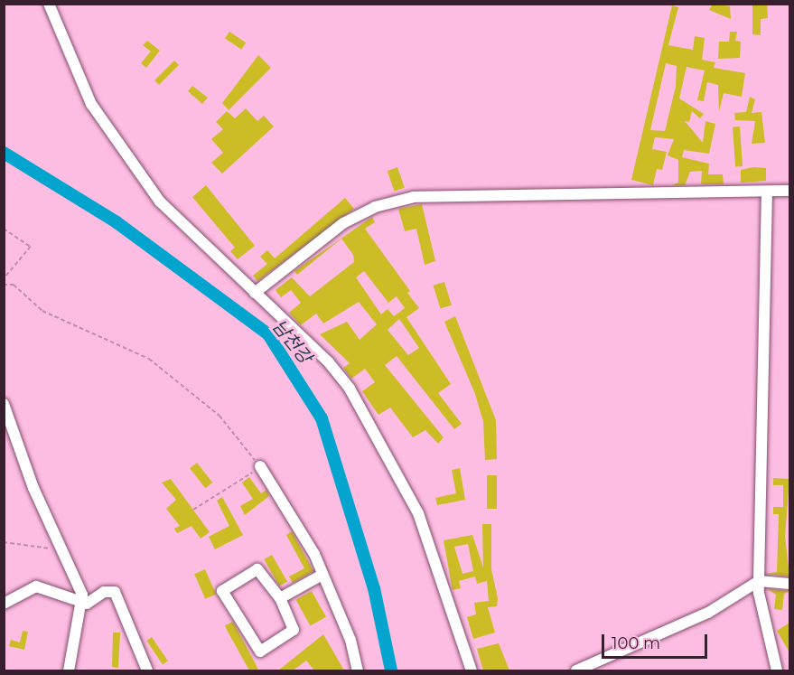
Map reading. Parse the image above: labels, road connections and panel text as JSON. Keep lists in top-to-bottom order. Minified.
{"water":["남천강"],"scale_bar":"100 m"}
